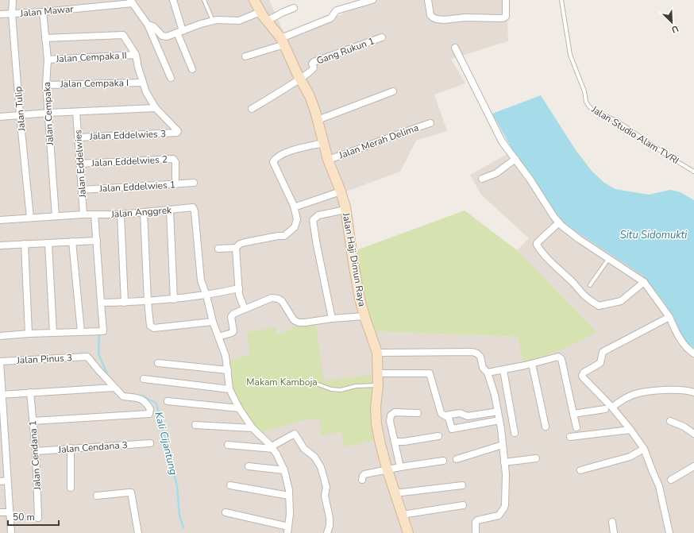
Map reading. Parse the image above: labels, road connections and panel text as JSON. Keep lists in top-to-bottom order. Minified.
{"streets":{"street":["Jalan Mawar","Gang Rukun 1","Jalan Cempaka II","Jalan Cempaka I","Jalan Tulip","Jalan Cempaka","Jalan Eddelwies 3","Jalan Merah Delima","Jalan Eddelwies 2","Jalan Eddelwies","Jalan Eddelwies 1","Jalan Anggrek","Jalan Haji Dimun Raya","Jalan Pinus 3","Jalan Cendana 3","Jalan Cendana 1"],"lane":["Jalan Studio Alam TVRI"]},"crossings":[["Jalan Mawar","Jalan Tulip"],["Jalan Mawar","Jalan Cempaka"],["Gang Rukun 1","Jalan Haji Dimun Raya"],["Jalan Cempaka II","Jalan Cempaka"],["Jalan Cempaka I","Jalan Cempaka"],["Jalan Tulip","Jalan Anggrek"],["Jalan Cempaka","Jalan Anggrek"],["Jalan Eddelwies 3","Jalan Eddelwies"],["Jalan Merah Delima","Jalan Haji Dimun Raya"],["Jalan Eddelwies 2","Jalan Eddelwies"],["Jalan Eddelwies 2","Jalan Eddelwies 1"],["Jalan Eddelwies","Jalan Eddelwies 1"],["Jalan Eddelwies","Jalan Anggrek"],["Jalan Cendana 3","Jalan Cendana 1"]],"water":["Situ Sidomukti","Kali Cijantung"],"parks":["Makam Kamboja"],"scale_bar":"50 m","north":"bottom right"}
